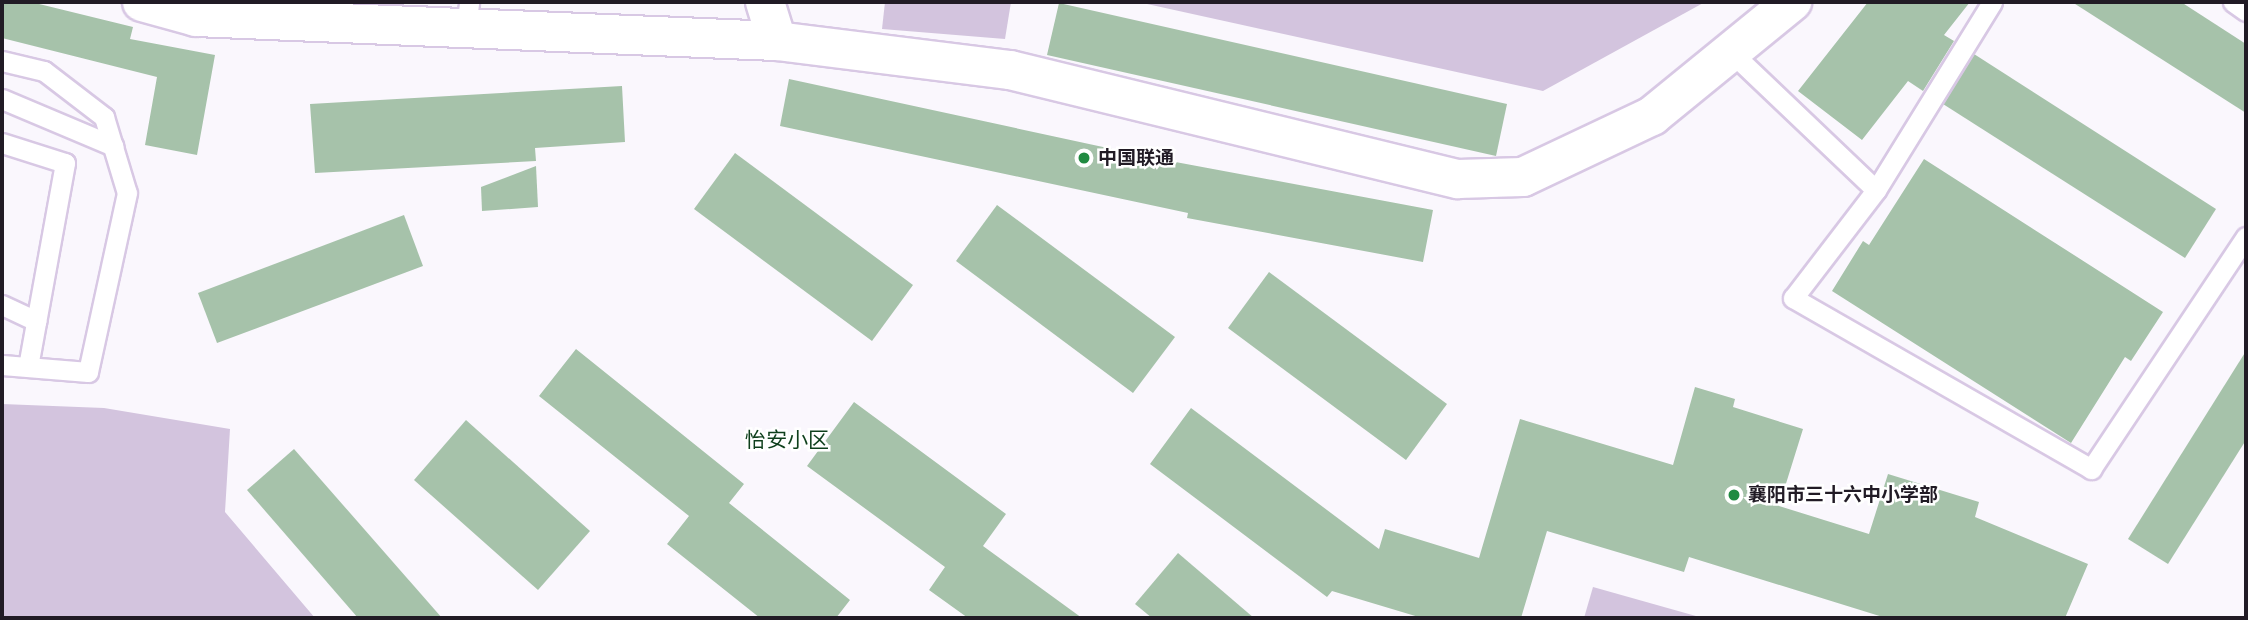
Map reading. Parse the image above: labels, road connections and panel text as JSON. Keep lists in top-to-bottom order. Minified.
{"districts":["怡安小区"],"places":["中国联通","襄阳市三十六中小学部"]}
